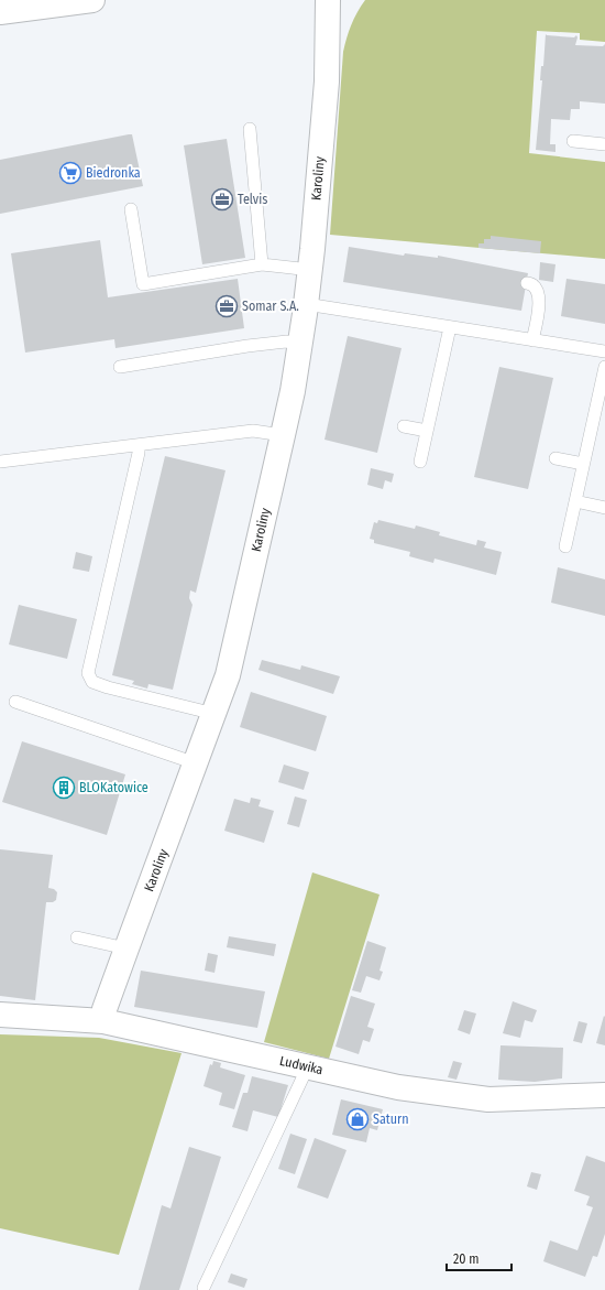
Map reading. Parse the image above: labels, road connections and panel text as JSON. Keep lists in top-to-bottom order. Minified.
{"streets":{"street":["Karoliny","Ludwika"]},"crossings":[["Karoliny","Ludwika"]],"places":{"supermarket":["Biedronka"],"office":["Telvis","Somar S.A."],"building":["BLOKatowice"],"shop":["Saturn"]},"scale_bar":"20 m"}
